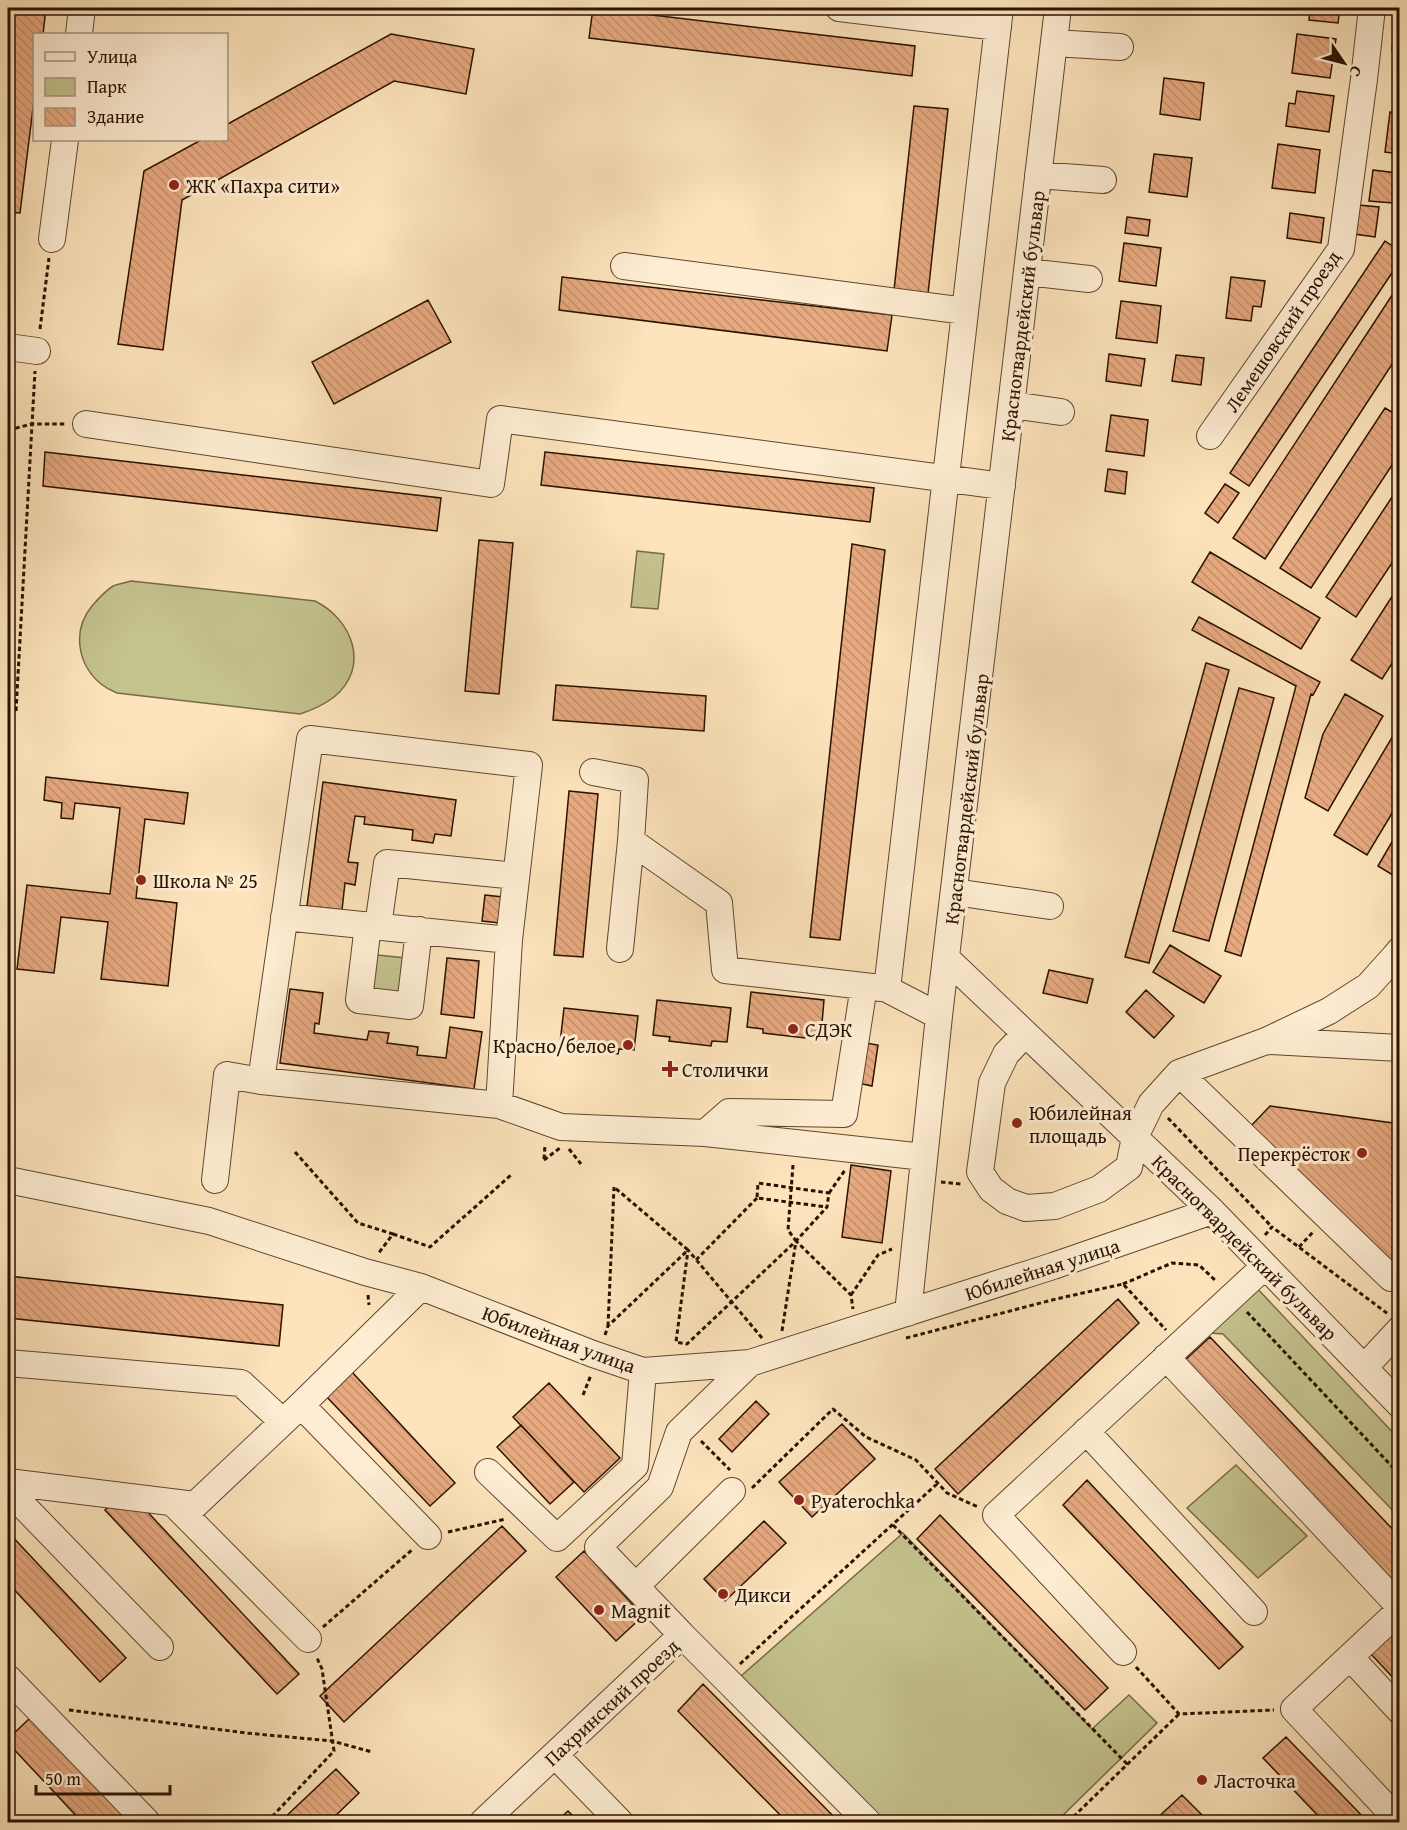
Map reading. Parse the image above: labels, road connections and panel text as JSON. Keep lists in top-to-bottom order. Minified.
{"streets":{"street":["Красногвардейский бульвар","Лемешовский проезд","Юбилейная улица","Пахринский проезд"]},"crossings":[["Красногвардейский бульвар","Юбилейная улица"],["Юбилейная улица","Пахринский проезд"]],"places":{"other":["ЖК «Пахра сити»","Школа № 25","СДЭК","Красно/белое","Юбилейная площадь","Перекрёсток","Pyaterochka","Дикси","Magnit","Ласточка"],"health":["Столички"]},"legend":["Улица","Парк","Здание"],"scale_bar":"50 m","north":"bottom right"}
